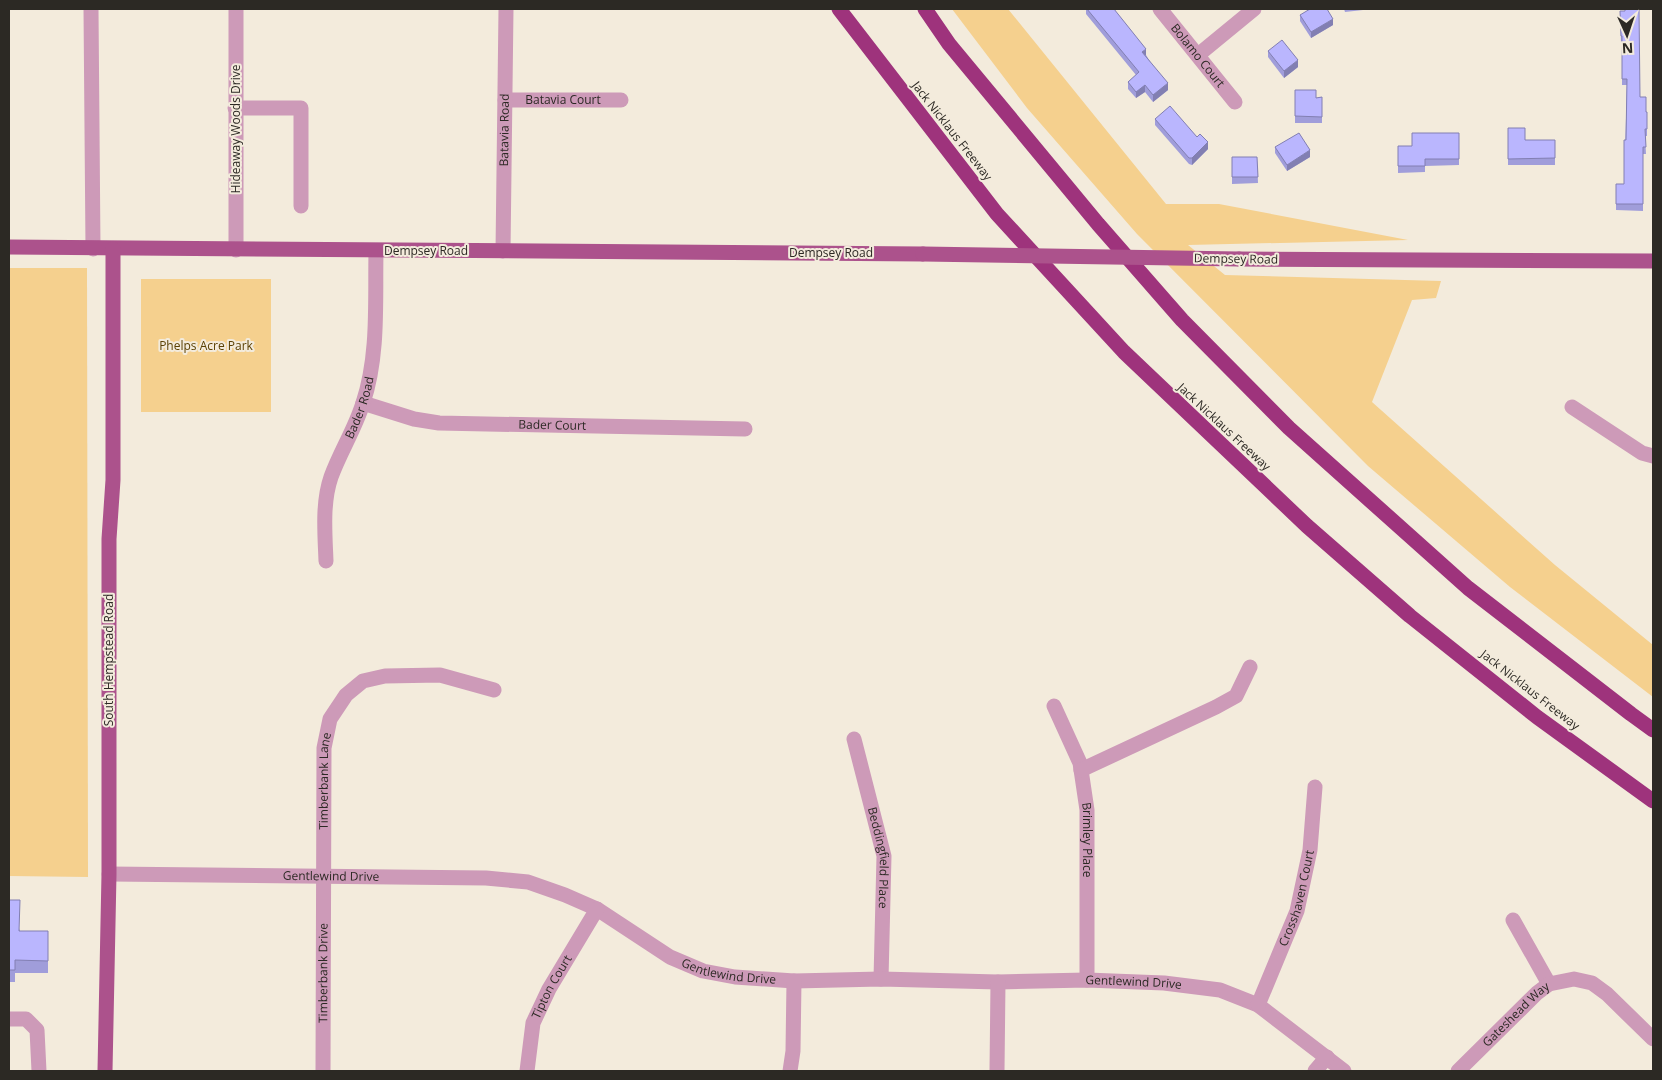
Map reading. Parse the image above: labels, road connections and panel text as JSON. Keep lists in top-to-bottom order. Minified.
{"streets":{"highway":["Jack Nicklaus Freeway"],"main road":["Dempsey Road","South Hempstead Road"],"street":["Bolamo Court","Batavia Court","Hideaway Woods Drive","Batavia Road","Bader Road","Bader Court","Timberbank Lane","Brimley Place","Beddingfield Place","Gentlewind Drive","Crosshaven Court","Timberbank Drive","Tipton Court","Gateshead Way"]},"crossings":[["Batavia Court","Batavia Road"],["Hideaway Woods Drive","Dempsey Road"],["Batavia Road","Dempsey Road"],["Dempsey Road","Bader Road"],["Dempsey Road","South Hempstead Road"],["Bader Road","Bader Court"],["South Hempstead Road","Gentlewind Drive"],["Timberbank Lane","Gentlewind Drive"],["Timberbank Lane","Timberbank Drive"],["Brimley Place","Gentlewind Drive"],["Beddingfield Place","Gentlewind Drive"],["Gentlewind Drive","Crosshaven Court"],["Gentlewind Drive","Timberbank Drive"],["Gentlewind Drive","Tipton Court"]],"parks":["Phelps Acre Park"],"north":"bottom"}
